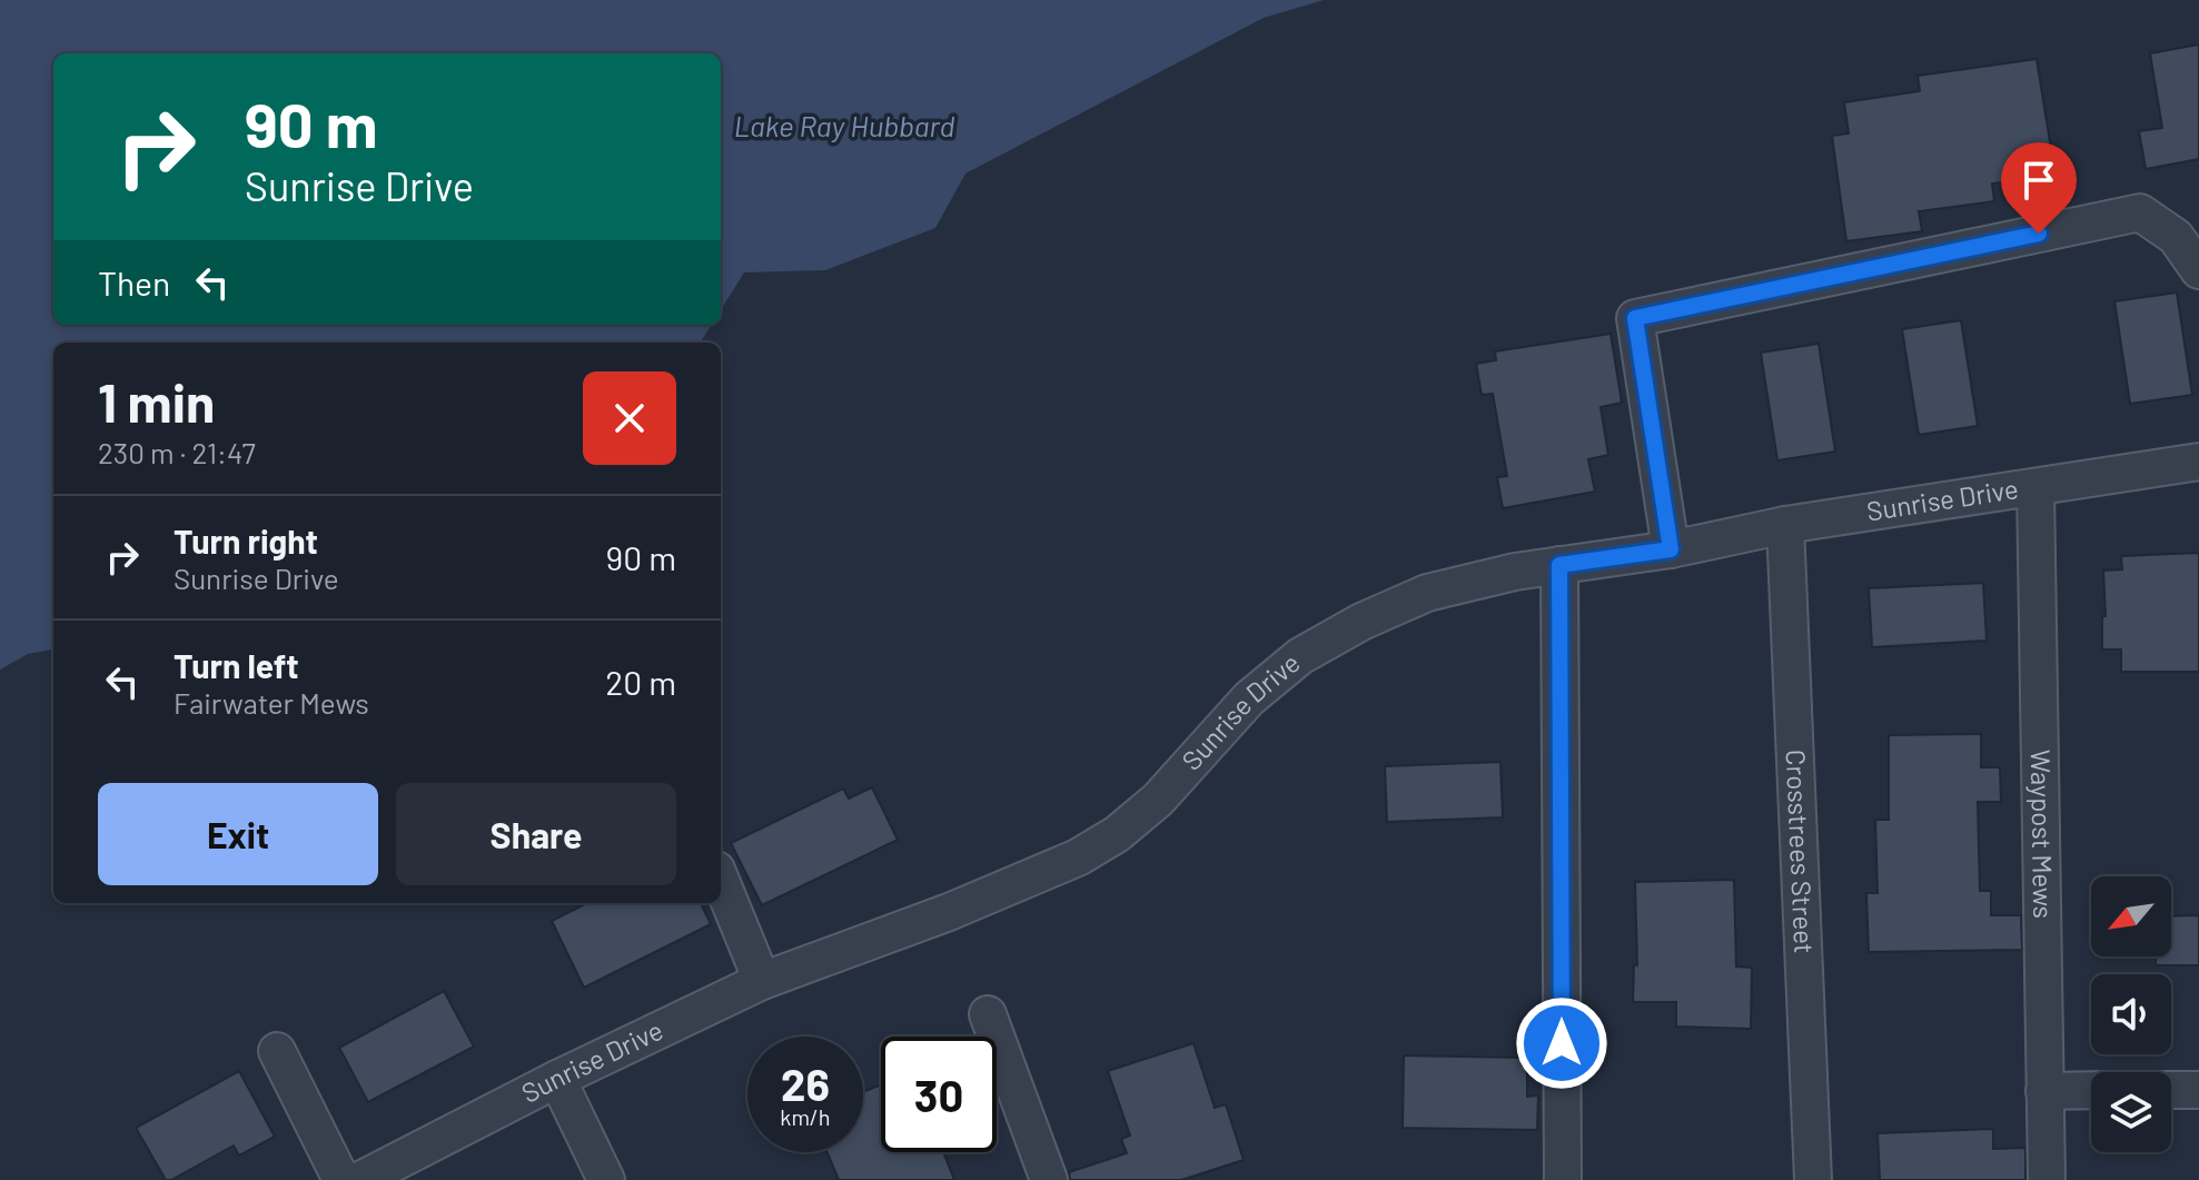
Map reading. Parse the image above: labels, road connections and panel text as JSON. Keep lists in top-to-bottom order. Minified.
{"streets":{"street":["Sunrise Drive","Waypost Mews","Crosstrees Street"]},"crossings":[["Sunrise Drive","Waypost Mews"],["Sunrise Drive","Crosstrees Street"]],"water":["Lake Ray Hubbard"],"north":"bottom left","page":{"turn":["90 m","Sunrise Drive"],"then":"Then","heading":["1 min","230 m · 21:47"],"list":[{"name":"Turn right","note":"Sunrise Drive","value":"90 m"},{"name":"Turn left","note":"Fairwater Mews","value":"20 m"}],"buttons":["Exit","Share"],"speed":"26 km/h","limit":"30"}}
